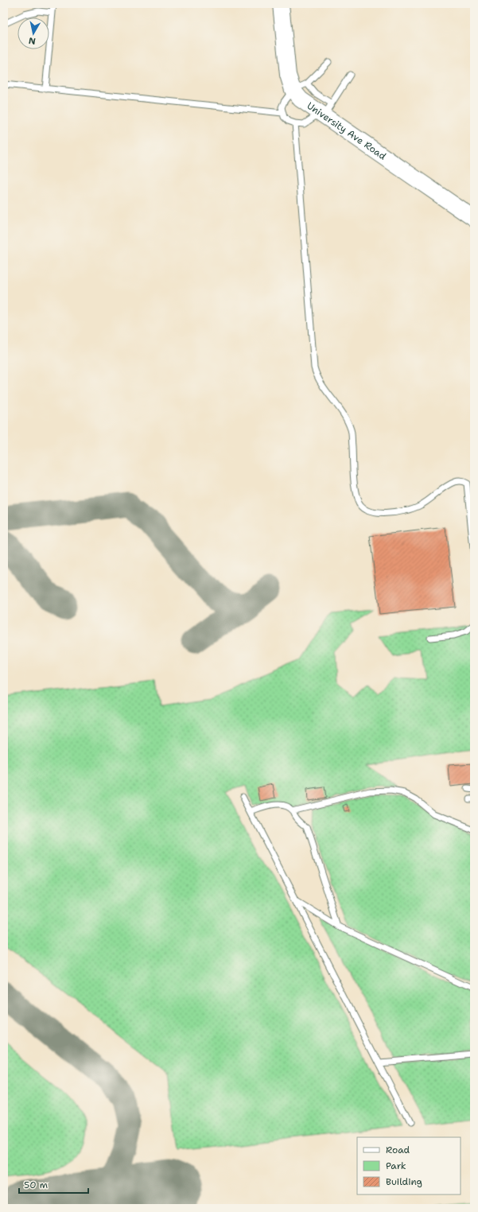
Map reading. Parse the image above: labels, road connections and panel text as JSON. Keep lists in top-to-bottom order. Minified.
{"streets":{"street":["University Ave Road"]},"legend":["Road","Park","Building"],"scale_bar":"50 m","north":"bottom"}
